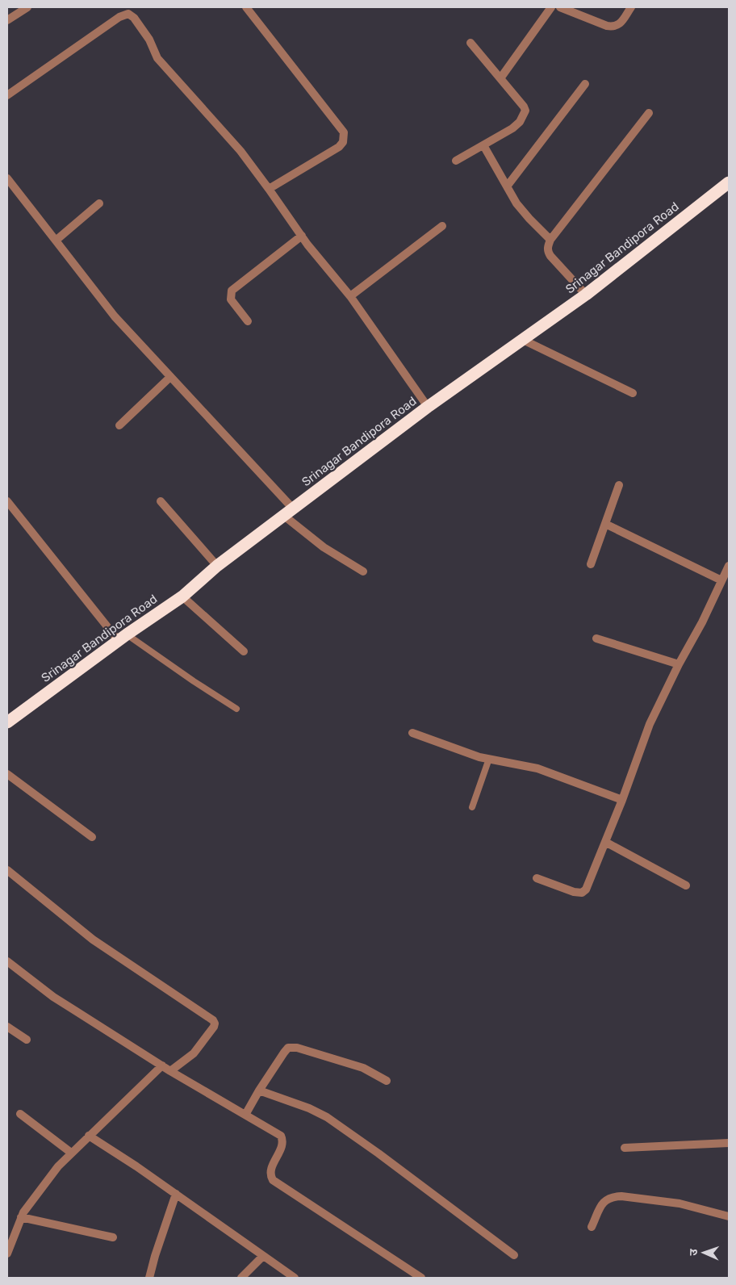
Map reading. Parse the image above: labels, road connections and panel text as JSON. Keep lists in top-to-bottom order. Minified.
{"streets":{"highway":["Srinagar Bandipora Road"]},"north":"left"}
